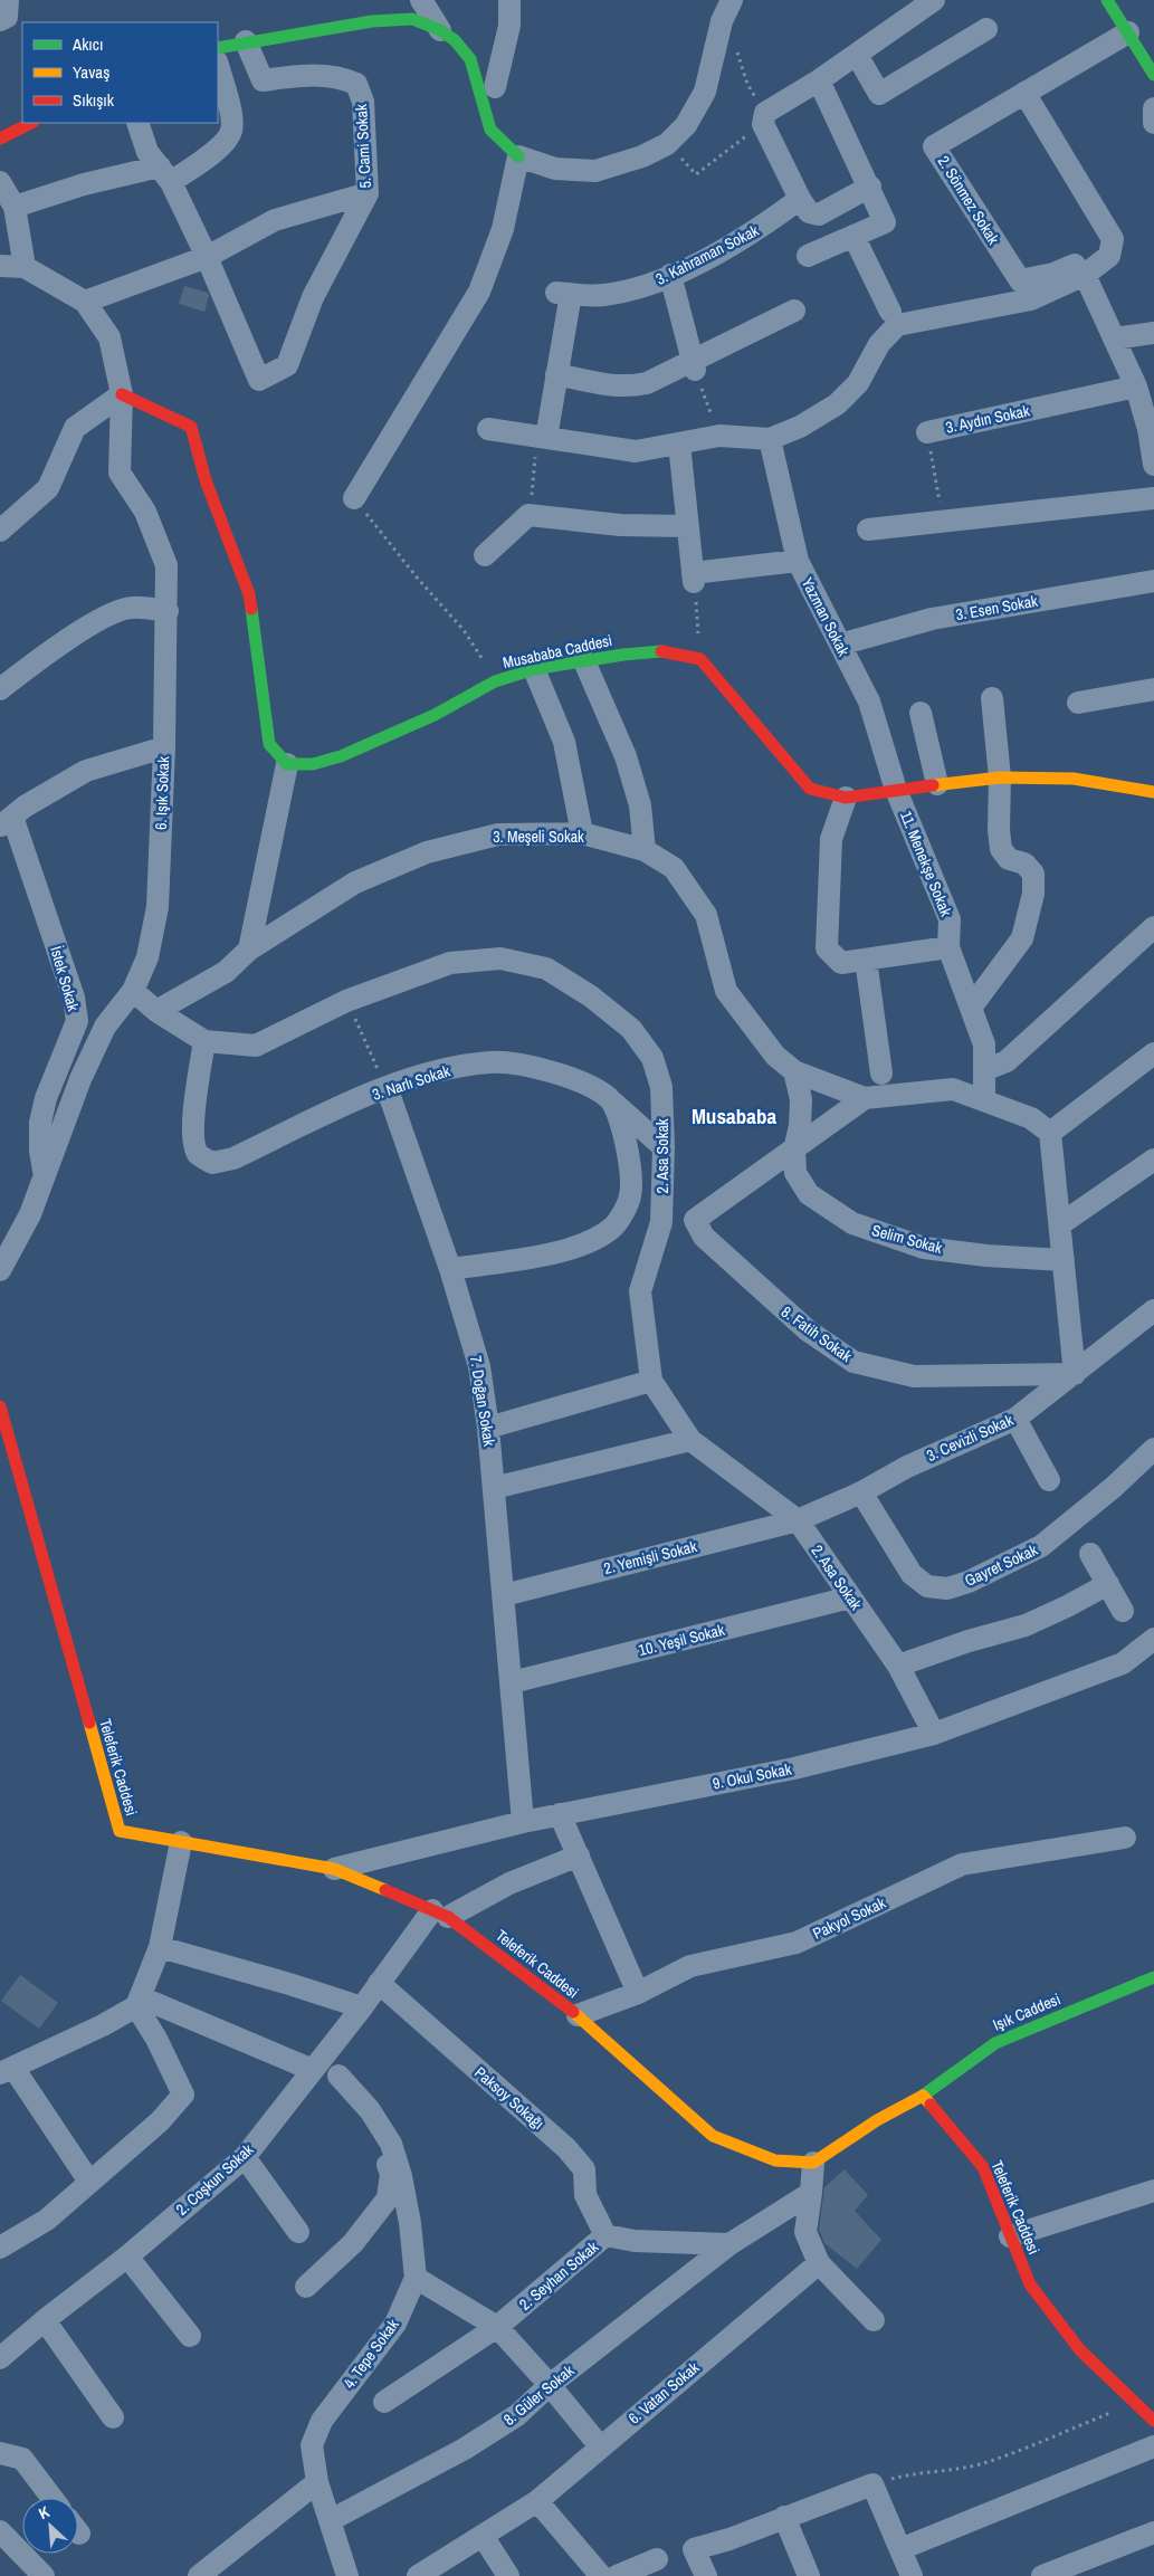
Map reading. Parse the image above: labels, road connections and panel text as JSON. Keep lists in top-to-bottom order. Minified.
{"streets":{"main road":["Musababa Caddesi","Teleferik Caddesi","Işık Caddesi"],"street":["5. Cami Sokak","2. Sönmez Sokak","3. Kahraman Sokak","3. Aydın Sokak","3. Esen Sokak","Yazman Sokak","6. Işık Sokak","3. Meşeli Sokak","11. Menekşe Sokak","İstek Sokak","3. Narlı Sokak","2. Asa Sokak","Selim Sokak","8. Fatih Sokak","7. Doğan Sokak","3. Cevizli Sokak","2. Yemişli Sokak","Gayret Sokak","10. Yeşil Sokak","9. Okul Sokak","Pakyol Sokak","Paksoy Sokağı","2. Coşkun Sokak","2. Seyhan Sokak","4. Tepe Sokak","6. Vatan Sokak","8. Güler Sokak"]},"crossings":[["3. Esen Sokak","Yazman Sokak"],["Yazman Sokak","11. Menekşe Sokak"],["6. Işık Sokak","İstek Sokak"],["6. Işık Sokak","2. Asa Sokak"],["3. Meşeli Sokak","2. Asa Sokak"],["3. Meşeli Sokak","Selim Sokak"],["3. Narlı Sokak","2. Asa Sokak"],["3. Narlı Sokak","7. Doğan Sokak"],["2. Asa Sokak","3. Cevizli Sokak"],["2. Asa Sokak","2. Yemişli Sokak"],["2. Asa Sokak","10. Yeşil Sokak"],["2. Asa Sokak","9. Okul Sokak"],["Selim Sokak","8. Fatih Sokak"],["8. Fatih Sokak","3. Cevizli Sokak"],["7. Doğan Sokak","2. Yemişli Sokak"],["7. Doğan Sokak","10. Yeşil Sokak"],["7. Doğan Sokak","9. Okul Sokak"],["3. Cevizli Sokak","2. Yemişli Sokak"],["3. Cevizli Sokak","Gayret Sokak"],["Teleferik Caddesi","9. Okul Sokak"],["Teleferik Caddesi","Pakyol Sokak"],["Teleferik Caddesi","Işık Caddesi"],["Teleferik Caddesi","2. Coşkun Sokak"],["Paksoy Sokağı","2. Coşkun Sokak"],["Paksoy Sokağı","2. Seyhan Sokak"],["2. Seyhan Sokak","8. Güler Sokak"],["4. Tepe Sokak","8. Güler Sokak"]],"districts":["Musababa"],"legend":["Akıcı","Yavaş","Sıkışık"],"north":"top left"}
